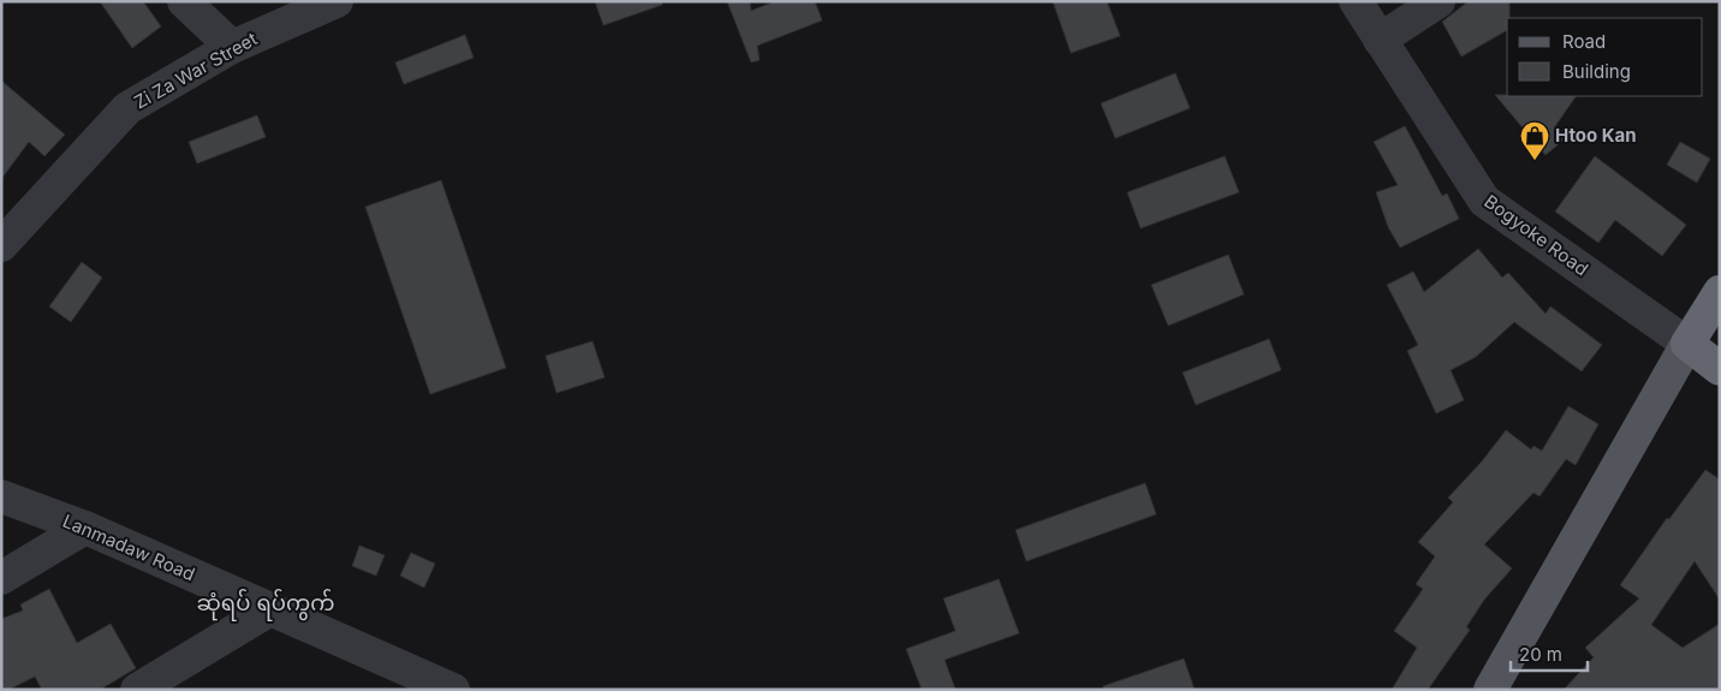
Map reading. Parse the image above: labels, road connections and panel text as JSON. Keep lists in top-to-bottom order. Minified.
{"streets":{"highway":["Bogyoke Road"],"street":["Zi Za War Street","Lanmadaw Road"]},"districts":["ဆုံရပ် ရပ်ကွက်"],"places":{"shop":["Htoo Kan"]},"legend":["Road","Building"],"scale_bar":"20 m"}
